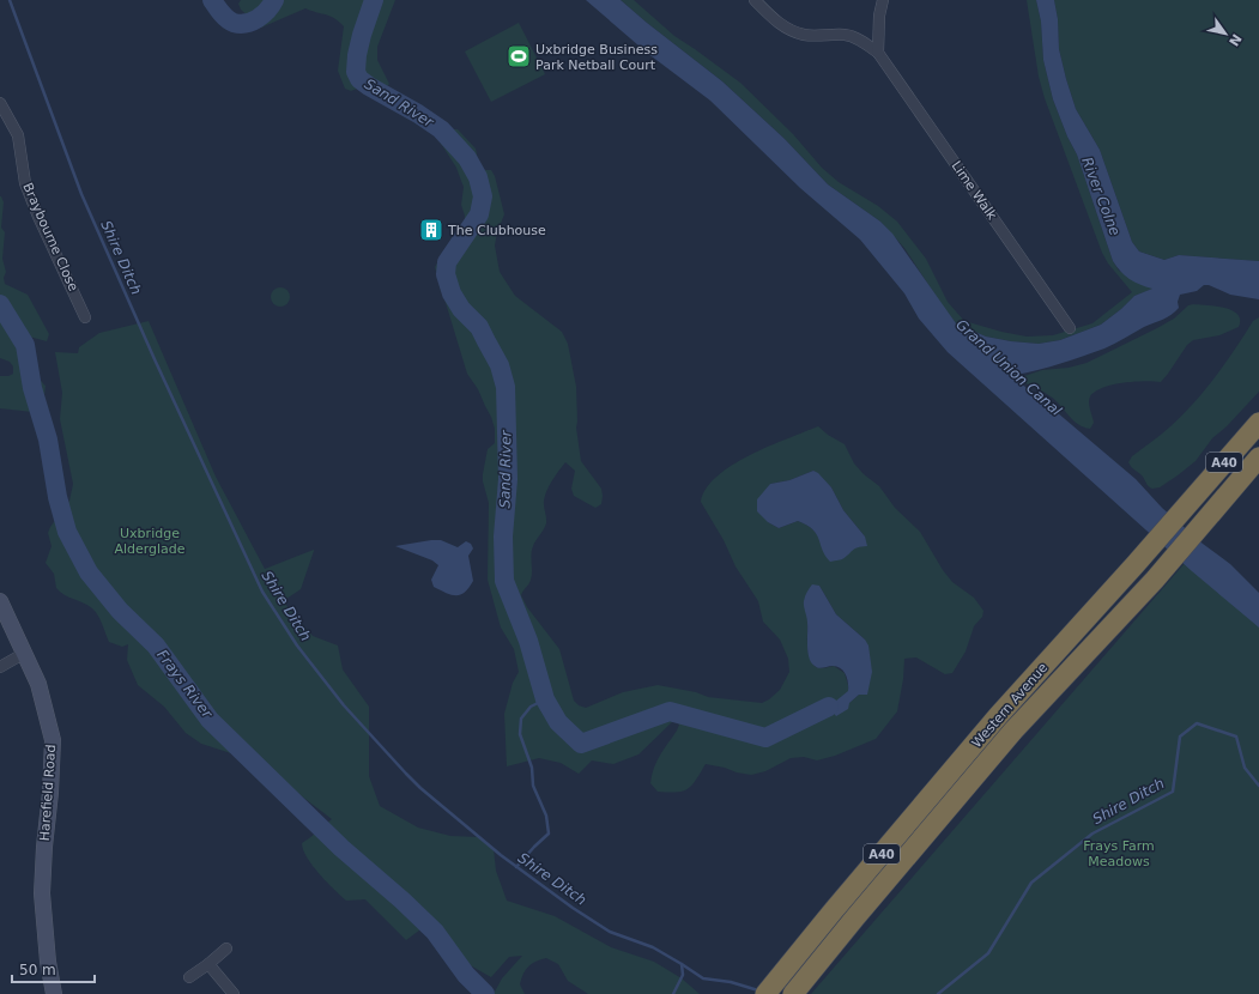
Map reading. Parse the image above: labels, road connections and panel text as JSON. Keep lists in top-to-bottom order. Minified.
{"streets":{"highway":["A40","Western Avenue"],"main road":["Harefield Road"],"street":["Lime Walk","Braybourne Close"]},"water":["Sand River","River Colne","Shire Ditch","Grand Union Canal","Frays River"],"parks":["Uxbridge Alderglade","Frays Farm Meadows"],"places":{"sports":["Uxbridge Business Park Netball Court"],"building":["The Clubhouse"]},"scale_bar":"50 m","north":"bottom right"}
